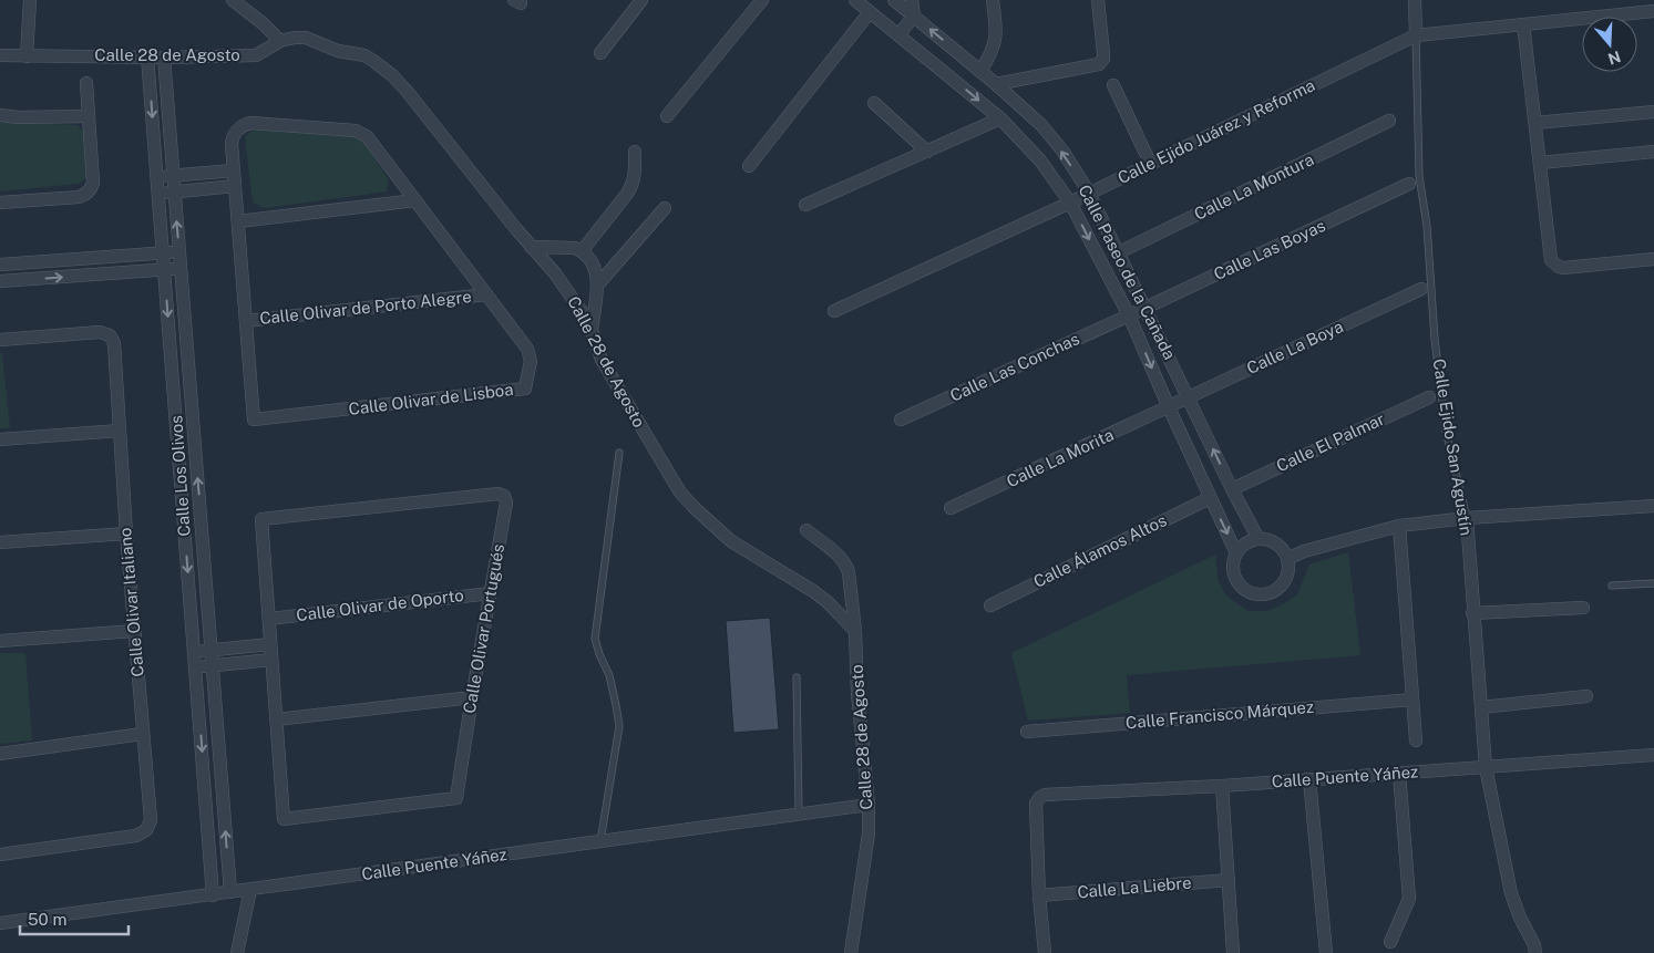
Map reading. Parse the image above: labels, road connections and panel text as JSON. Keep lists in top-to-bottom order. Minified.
{"streets":{"street":["Calle 28 de Agosto","Calle Ejido Juárez y Reforma","Calle La Montura","Calle Las Boyas","Calle Paseo de la Cañada","Calle Olivar de Porto Alegre","Calle La Boya","Calle Las Conchas","Calle Olivar de Lisboa","Calle El Palmar","Calle Ejido San Agustín","Calle La Morita","Calle Los Olivos","Calle Álamos Altos","Calle Olivar Italiano","Calle Olivar de Oporto","Calle Olivar Portugués","Calle Francisco Márquez","Calle Puente Yáñez","Calle La Liebre"]},"crossings":[["Calle 28 de Agosto","Calle Los Olivos"],["Calle 28 de Agosto","Calle Puente Yáñez"],["Calle Ejido Juárez y Reforma","Calle Paseo de la Cañada"],["Calle Ejido Juárez y Reforma","Calle Ejido San Agustín"],["Calle La Montura","Calle Paseo de la Cañada"],["Calle Las Boyas","Calle Paseo de la Cañada"],["Calle Las Boyas","Calle Las Conchas"],["Calle Paseo de la Cañada","Calle La Boya"],["Calle Paseo de la Cañada","Calle Las Conchas"],["Calle Paseo de la Cañada","Calle El Palmar"],["Calle Paseo de la Cañada","Calle La Morita"],["Calle Olivar de Porto Alegre","Calle Olivar de Lisboa"],["Calle La Boya","Calle La Morita"],["Calle Ejido San Agustín","Calle Puente Yáñez"],["Calle Los Olivos","Calle Puente Yáñez"],["Calle Olivar de Oporto","Calle Olivar Portugués"],["Calle Puente Yáñez","Calle La Liebre"]],"scale_bar":"50 m","north":"bottom"}
